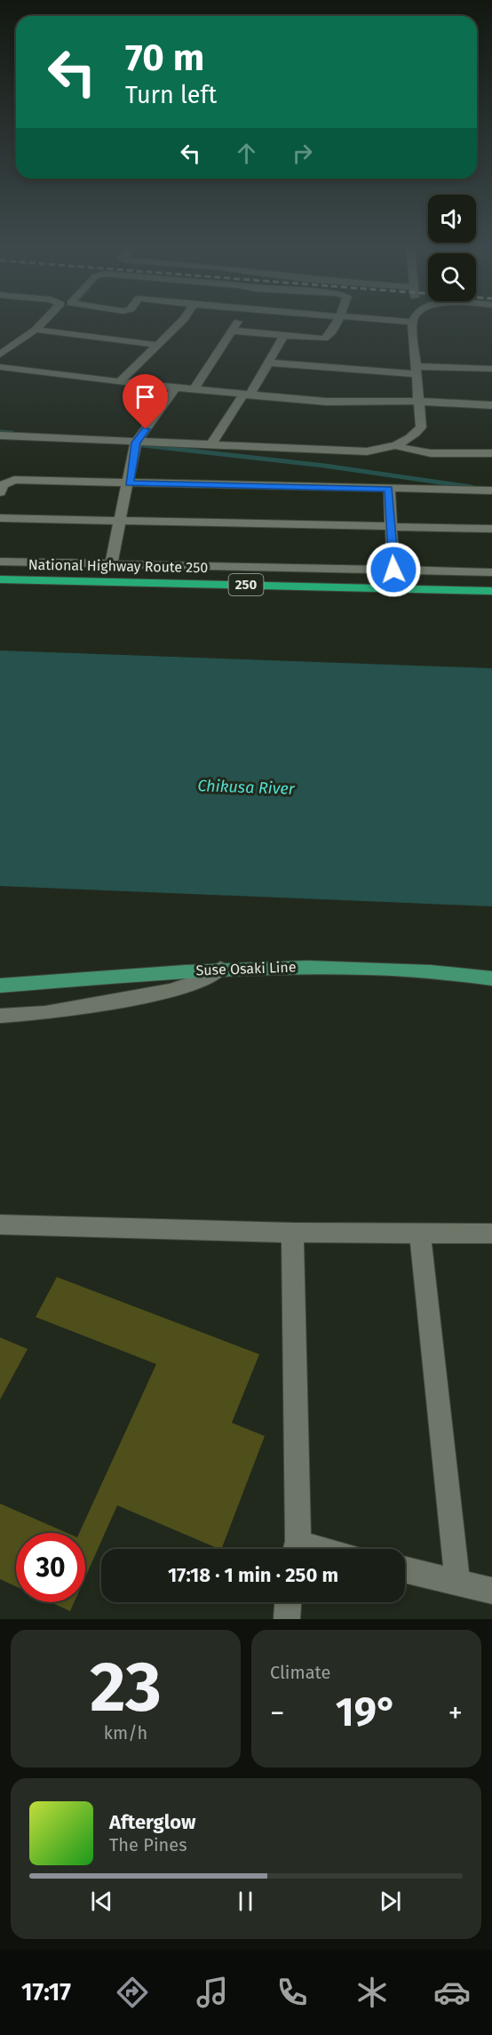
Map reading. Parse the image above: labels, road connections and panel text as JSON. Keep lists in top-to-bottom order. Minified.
{"streets":{"highway":["National Highway Route 250","250"],"main road":["Suse Osaki Line"]},"water":["Chikusa River"],"page":{"turn":["70 m","Turn left"],"limit":"30","trip":"17:18 · 1 min · 250 m","tile":[["23","km/h"],"Climate"],"heat":["−","19°","+"],"song":["Afterglow","The Pines"],"tabs":"17:17"}}
